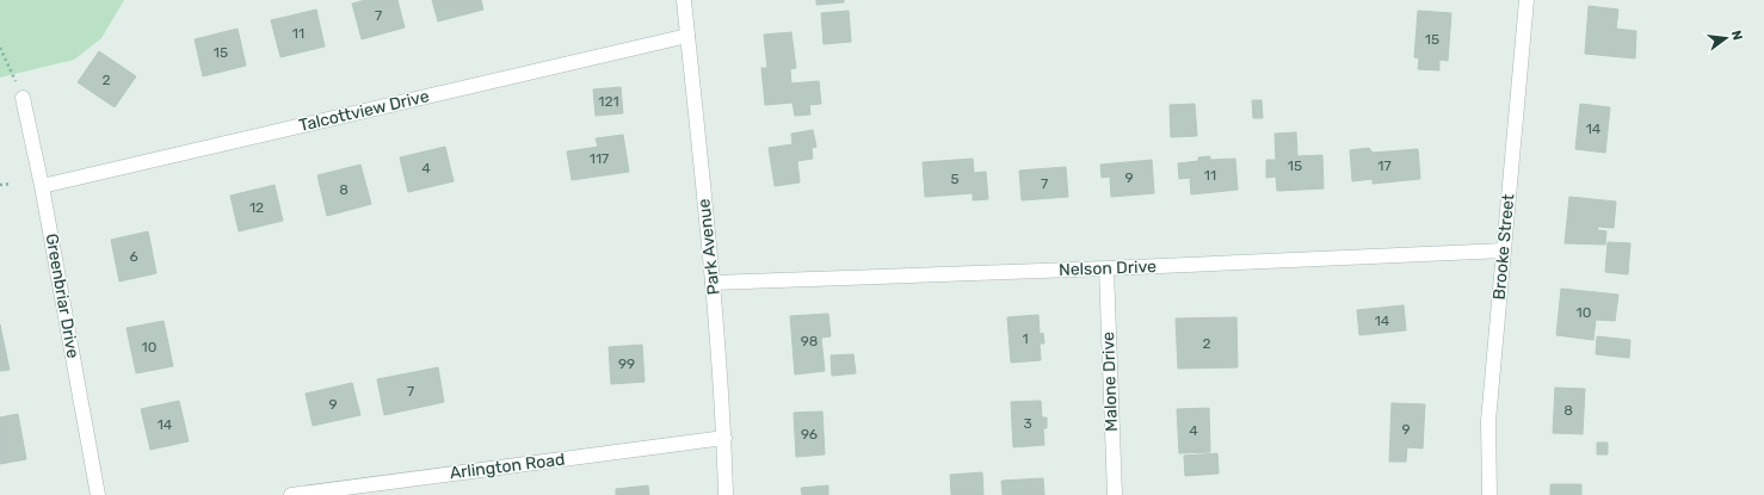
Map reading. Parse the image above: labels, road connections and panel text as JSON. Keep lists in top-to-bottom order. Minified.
{"streets":{"street":["Talcottview Drive","Park Avenue","Brooke Street","Nelson Drive","Greenbriar Drive","Malone Drive","Arlington Road"]},"crossings":[["Talcottview Drive","Park Avenue"],["Talcottview Drive","Greenbriar Drive"],["Park Avenue","Nelson Drive"],["Park Avenue","Arlington Road"],["Brooke Street","Nelson Drive"],["Nelson Drive","Malone Drive"]],"house_numbers":["7","11","15","15","2","121","14","117","15","17","4","11","9","5","7","8","12","6","10","14","1","98","2","10","99","7","9","8","3","14","9","4","96"],"north":"right"}
